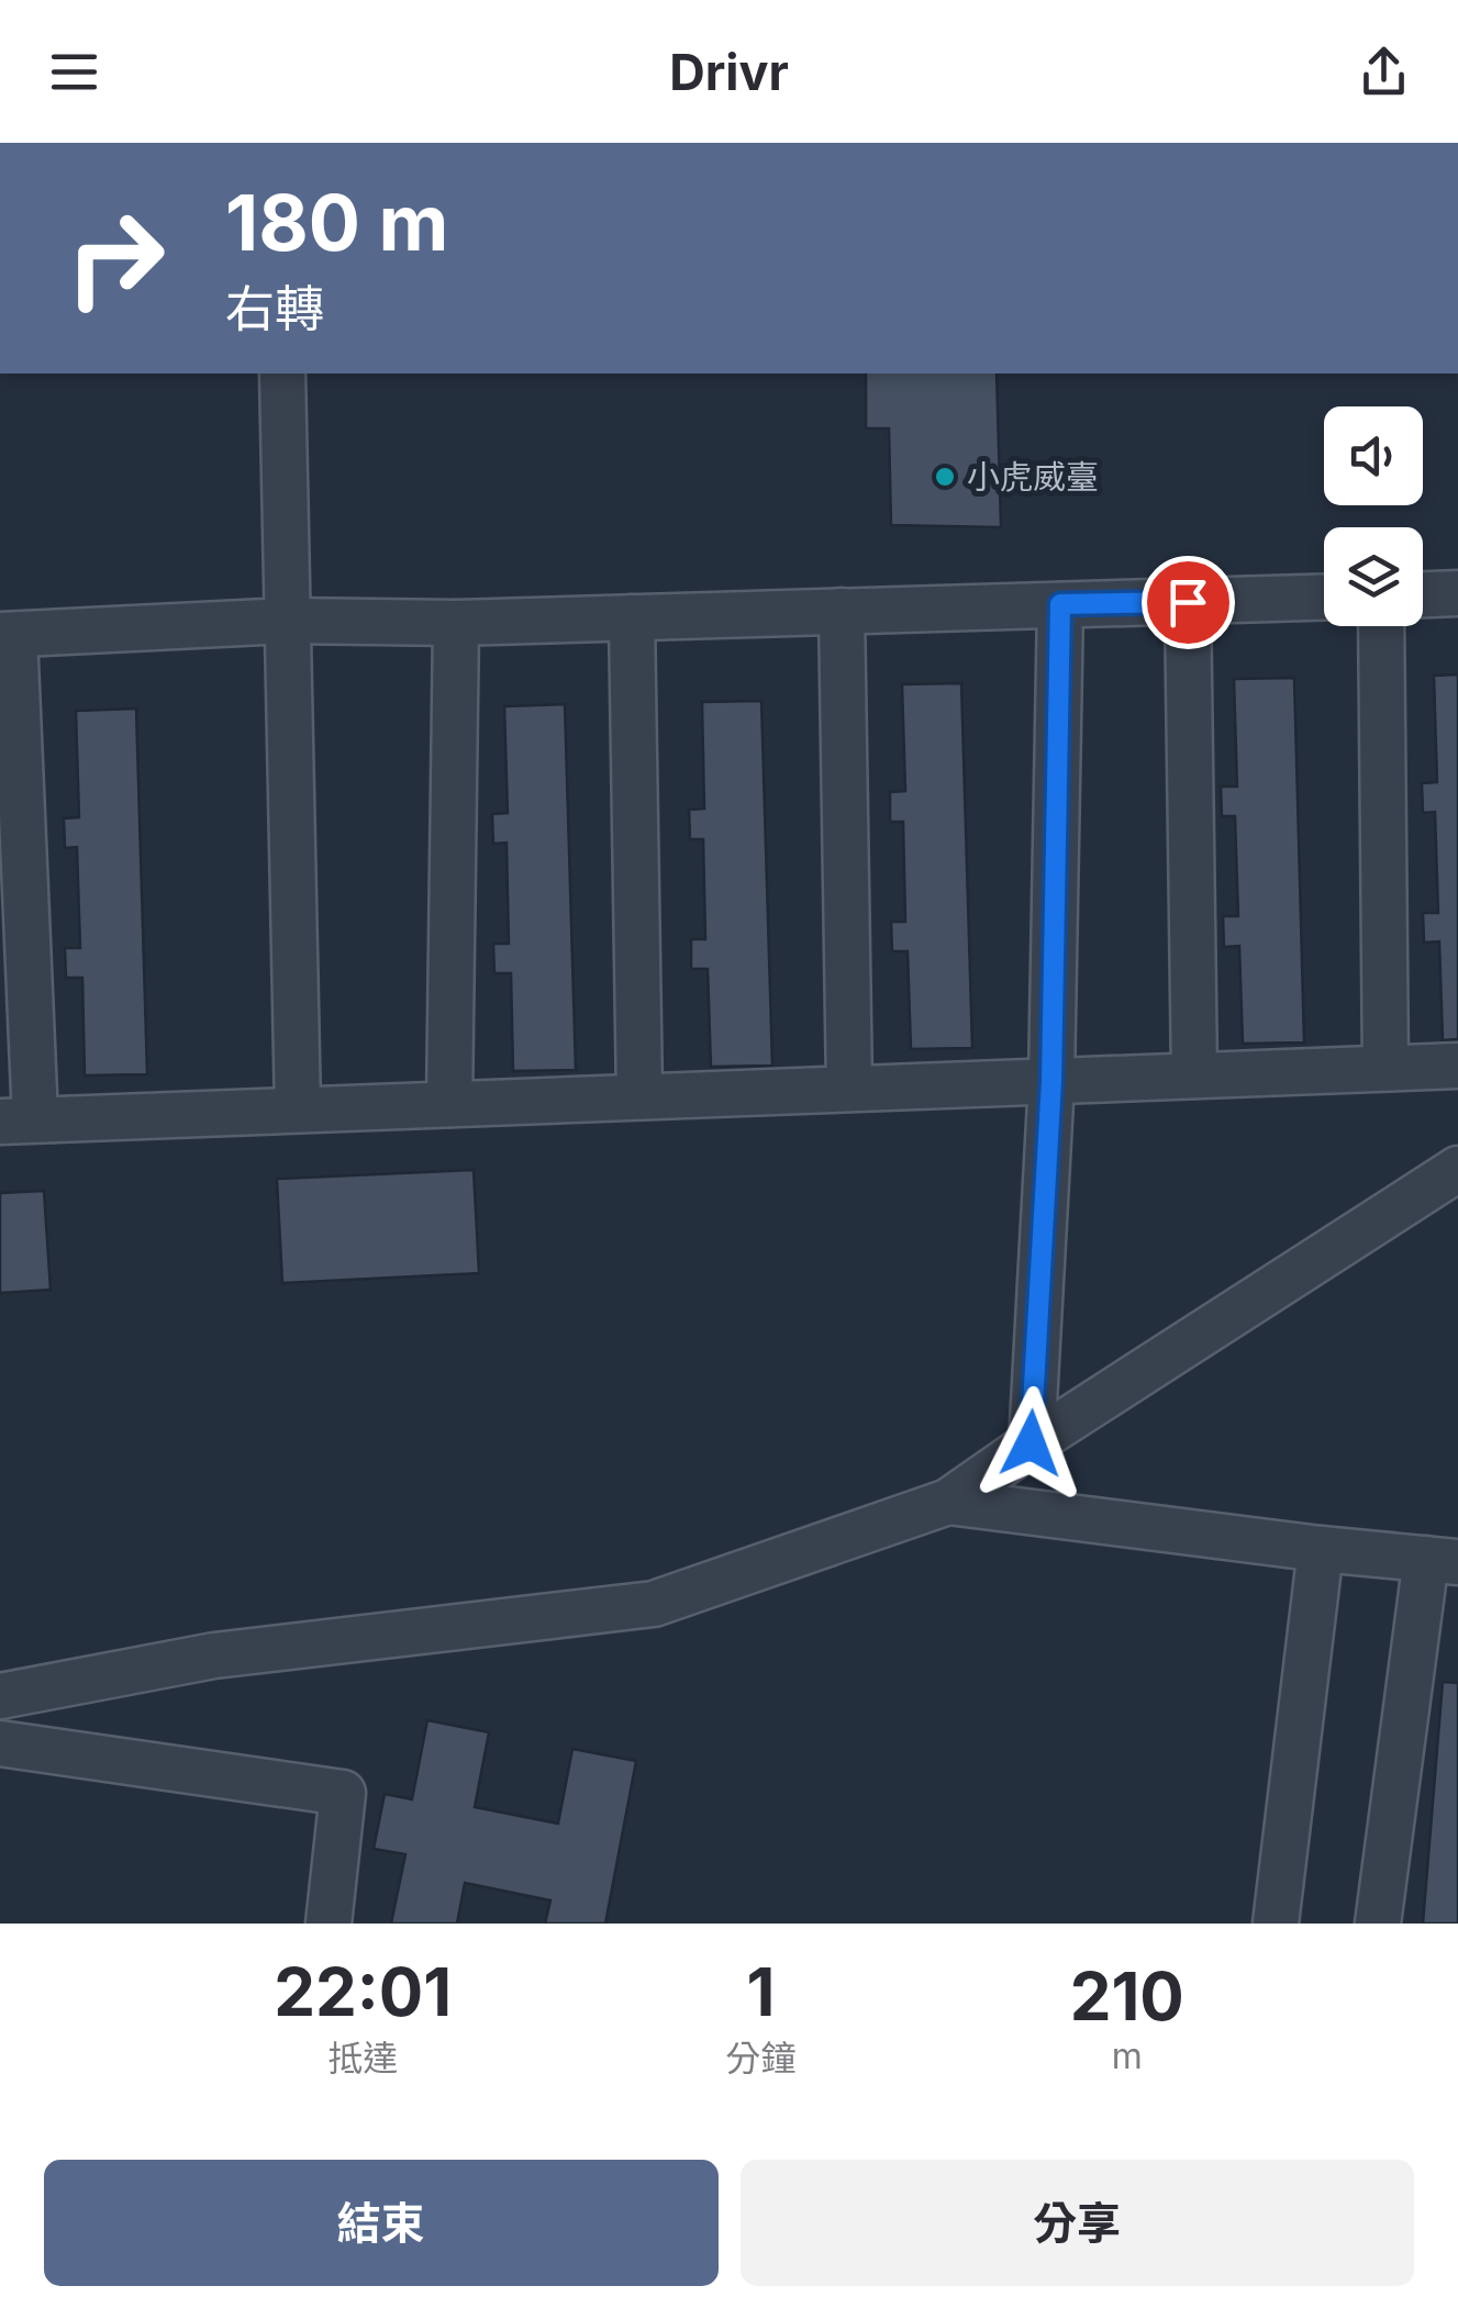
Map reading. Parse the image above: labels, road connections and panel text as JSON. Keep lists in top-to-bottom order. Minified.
{"places":["小虎威臺"],"page":{"header":"Drivr","turn":["180 m","右轉"],"eta":["22:01","抵達","1","分鐘","210","m"],"buttons":["結束","分享"]}}
